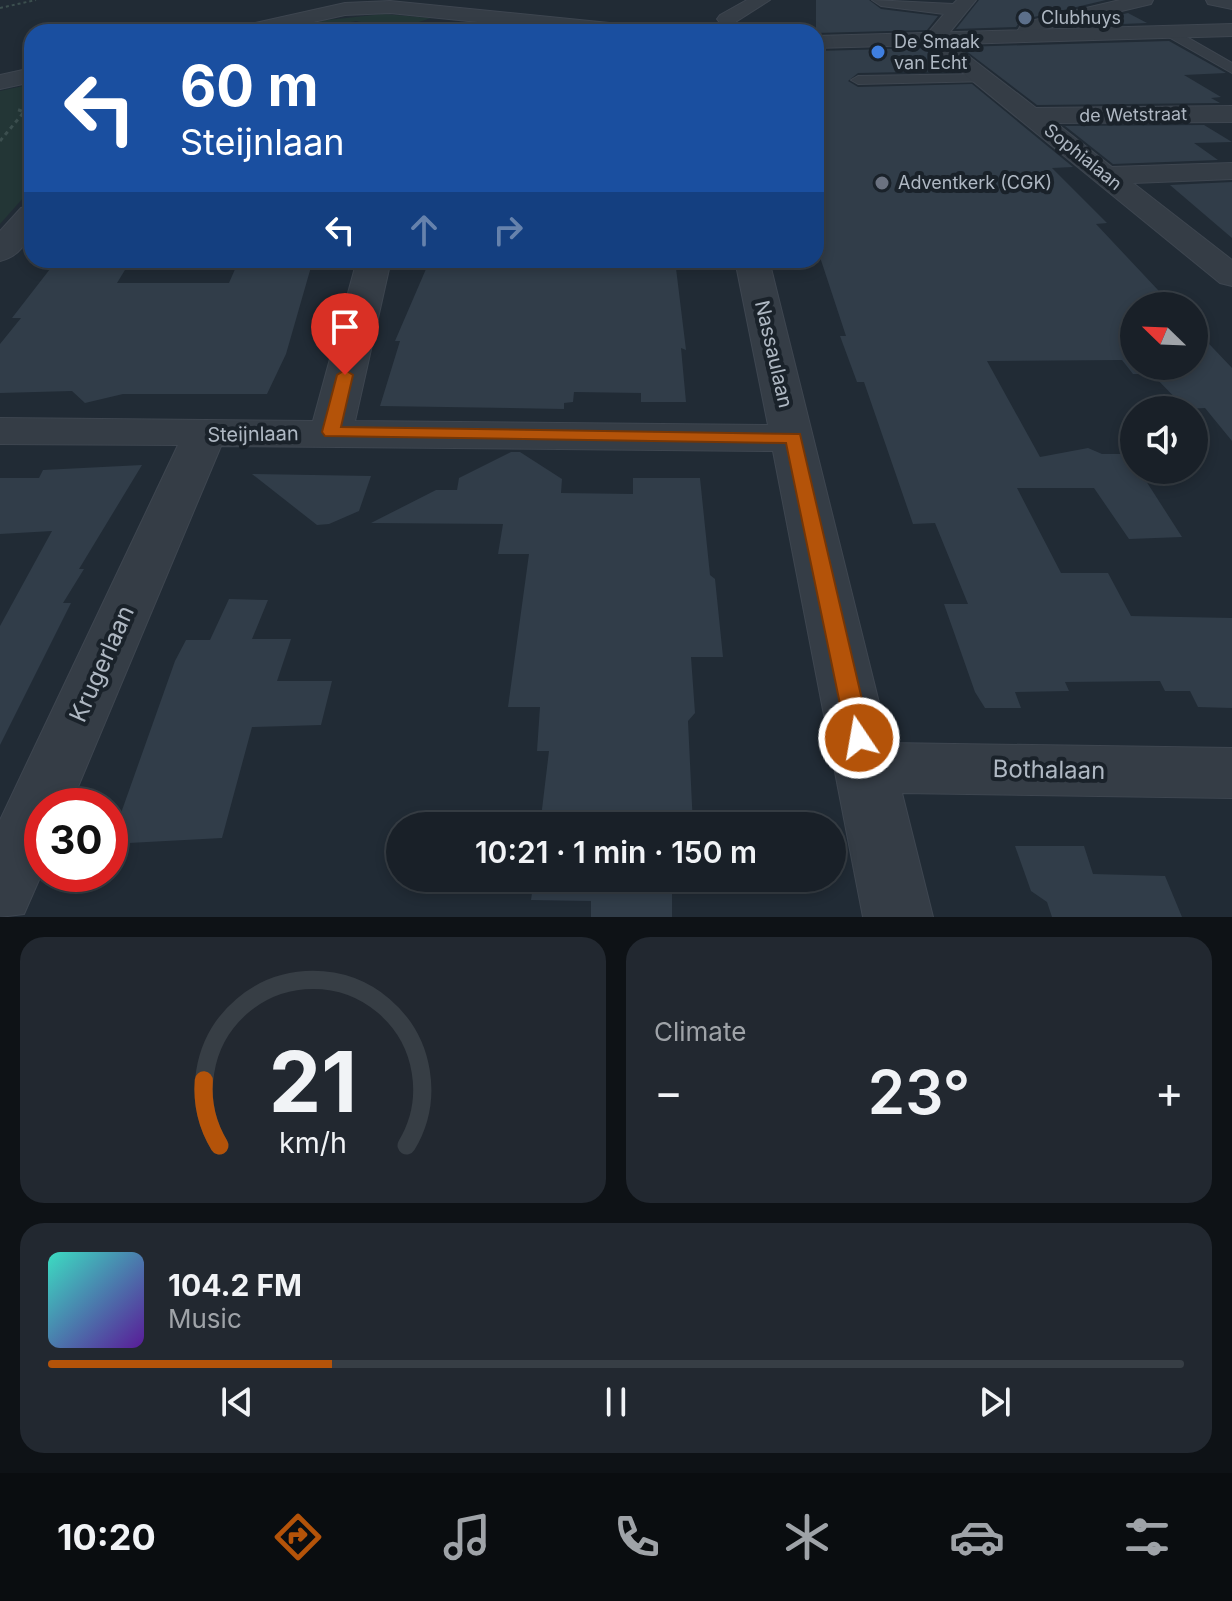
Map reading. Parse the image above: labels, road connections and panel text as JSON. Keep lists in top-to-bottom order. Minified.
{"streets":{"street":["de Wetstraat","Sophialaan","Nassaulaan","Steijnlaan","Krugerlaan","Bothalaan"]},"crossings":[["de Wetstraat","Sophialaan"],["Nassaulaan","Steijnlaan"],["Nassaulaan","Bothalaan"],["Steijnlaan","Krugerlaan"]],"places":["Clubhuys","De Smaak van Echt","Adventkerk (CGK)"],"north":"top left","page":{"turn":["60 m","Steijnlaan"],"limit":"30","trip":"10:21 · 1 min · 150 m","tile":"Climate","heat":["−","23°","+"],"song":["104.2 FM","Music"],"tabs":"10:20","gauge":["21","km/h"]}}
